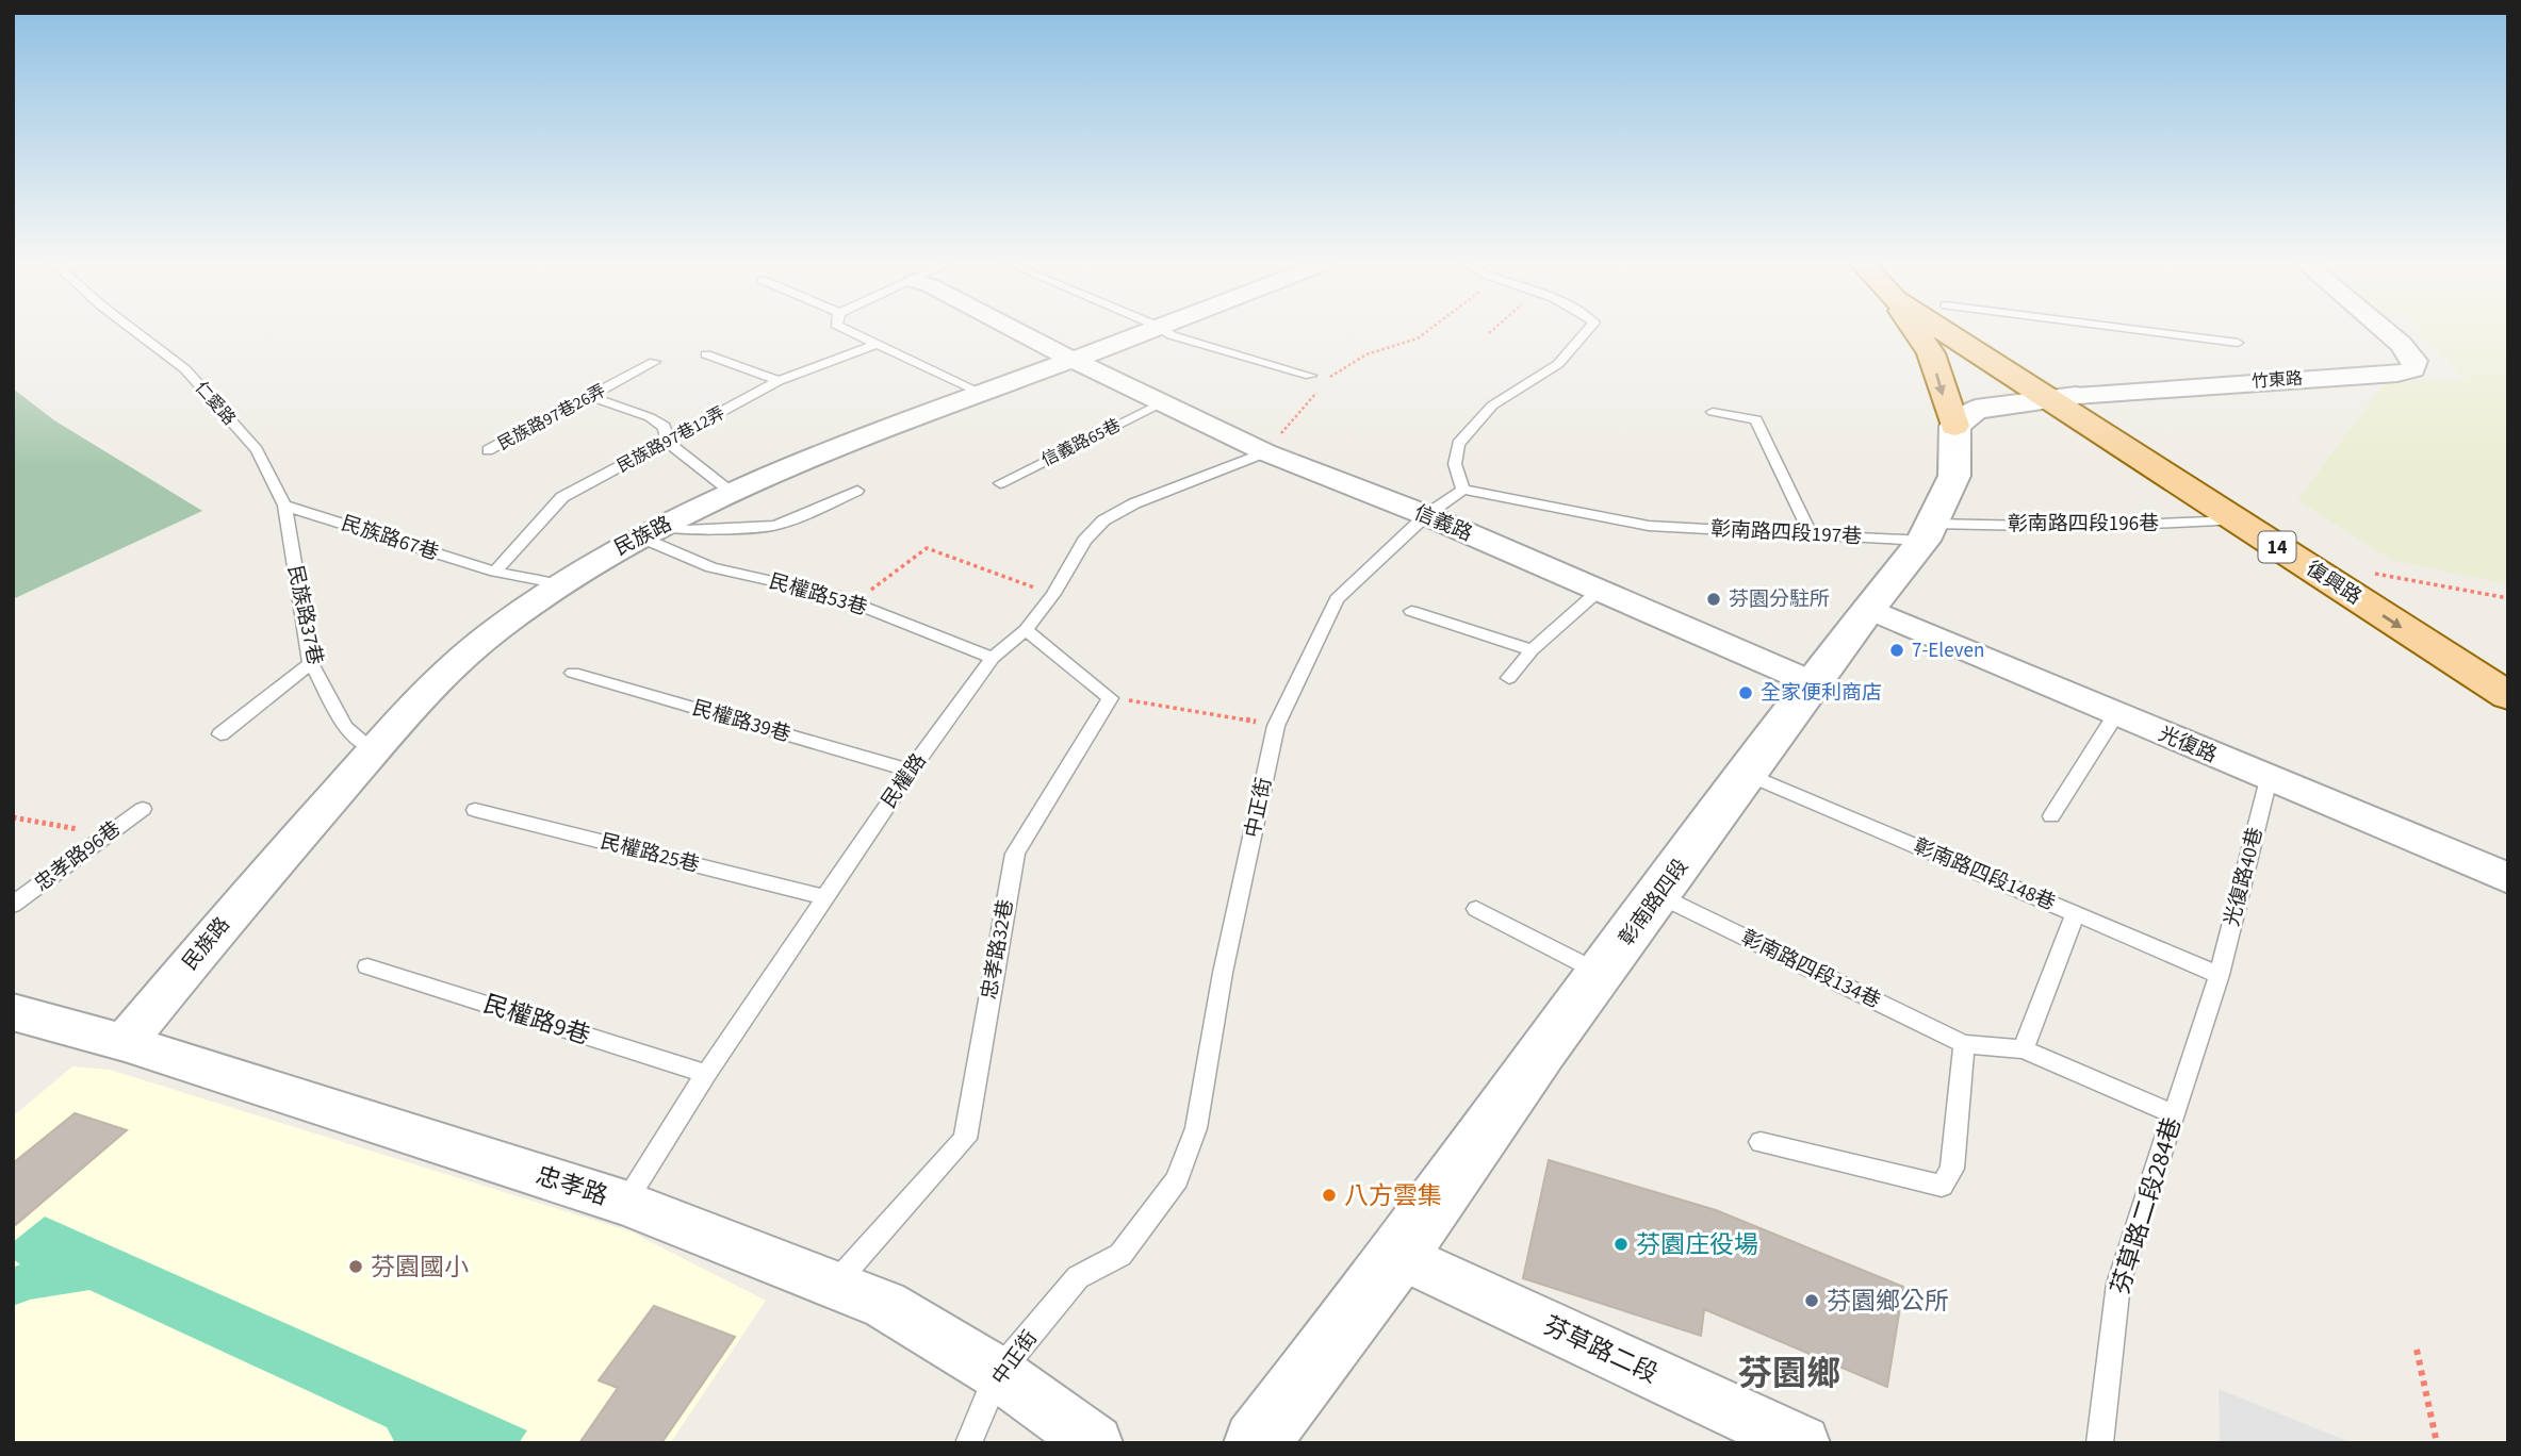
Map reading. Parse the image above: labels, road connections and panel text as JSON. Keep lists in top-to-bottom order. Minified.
{"streets":{"main road":["14","復興路"],"street":["竹東路","信義路","民族路","光復路","彰南路四段","忠孝路","芬草路二段"],"lane":["仁愛路","民族路97巷26弄","民族路97巷12弄","信義路65巷","彰南路四段196巷","彰南路四段197巷","民族路67巷","民權路53巷","民族路37巷","民權路39巷","民權路","中正街","民權路25巷","忠孝路96巷","彰南路四段148巷","光復路40巷","忠孝路32巷","彰南路四段134巷","民權路9巷","芬草路二段284巷"]},"crossings":[["竹東路","14"],["竹東路","復興路"],["仁愛路","民族路67巷"],["仁愛路","民族路37巷"],["民族路97巷12弄","民族路67巷"],["信義路65巷","信義路"],["信義路","民族路"],["信義路","民權路"],["信義路","中正街"],["信義路","彰南路四段"],["彰南路四段196巷","彰南路四段197巷"],["彰南路四段196巷","復興路"],["彰南路四段196巷","彰南路四段"],["彰南路四段197巷","中正街"],["彰南路四段197巷","彰南路四段"],["民族路","民族路67巷"],["民族路","民權路53巷"],["民族路","民族路37巷"],["民族路","忠孝路"],["民族路67巷","民族路37巷"],["14","復興路"],["民權路53巷","民權路"],["民權路39巷","民權路"],["光復路","光復路40巷"],["光復路","彰南路四段"],["民權路","民權路25巷"],["民權路","民權路9巷"],["民權路","忠孝路"],["中正街","忠孝路"],["彰南路四段148巷","光復路40巷"],["彰南路四段148巷","彰南路四段"],["彰南路四段148巷","芬草路二段284巷"],["光復路40巷","芬草路二段284巷"],["彰南路四段","彰南路四段134巷"],["彰南路四段","芬草路二段"],["忠孝路32巷","忠孝路"]],"districts":["芬園鄉"],"places":["芬園分駐所","7-Eleven","全家便利商店","八方雲集","芬園庄役場","芬園國小","芬園鄉公所"]}
